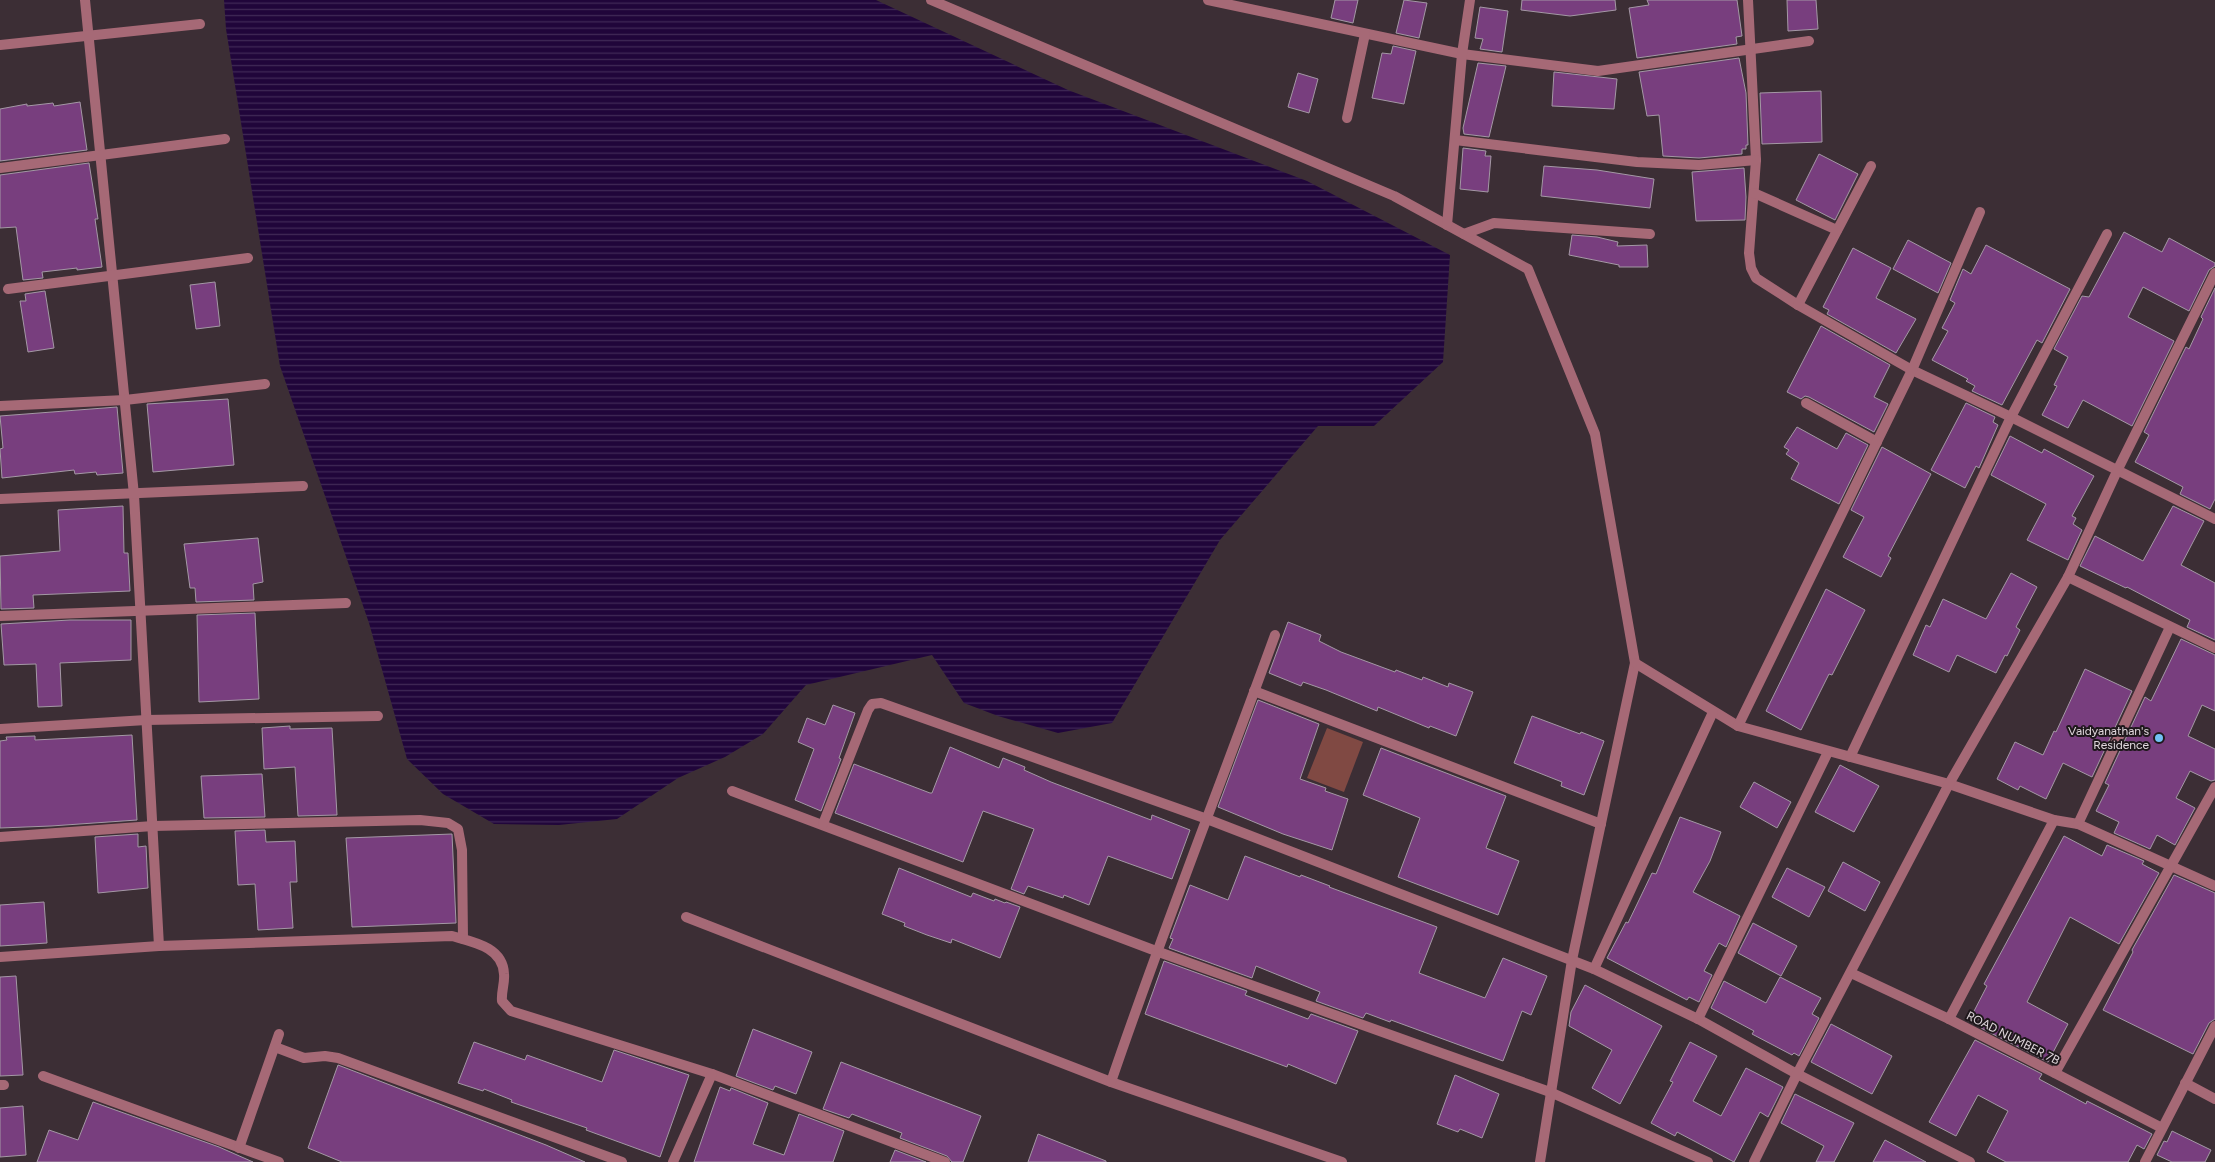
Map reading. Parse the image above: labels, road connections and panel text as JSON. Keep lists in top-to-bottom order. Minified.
{"streets":{"street":["ROAD NUMBER 7B"]},"places":["Vaidyanathan's Residence"]}
